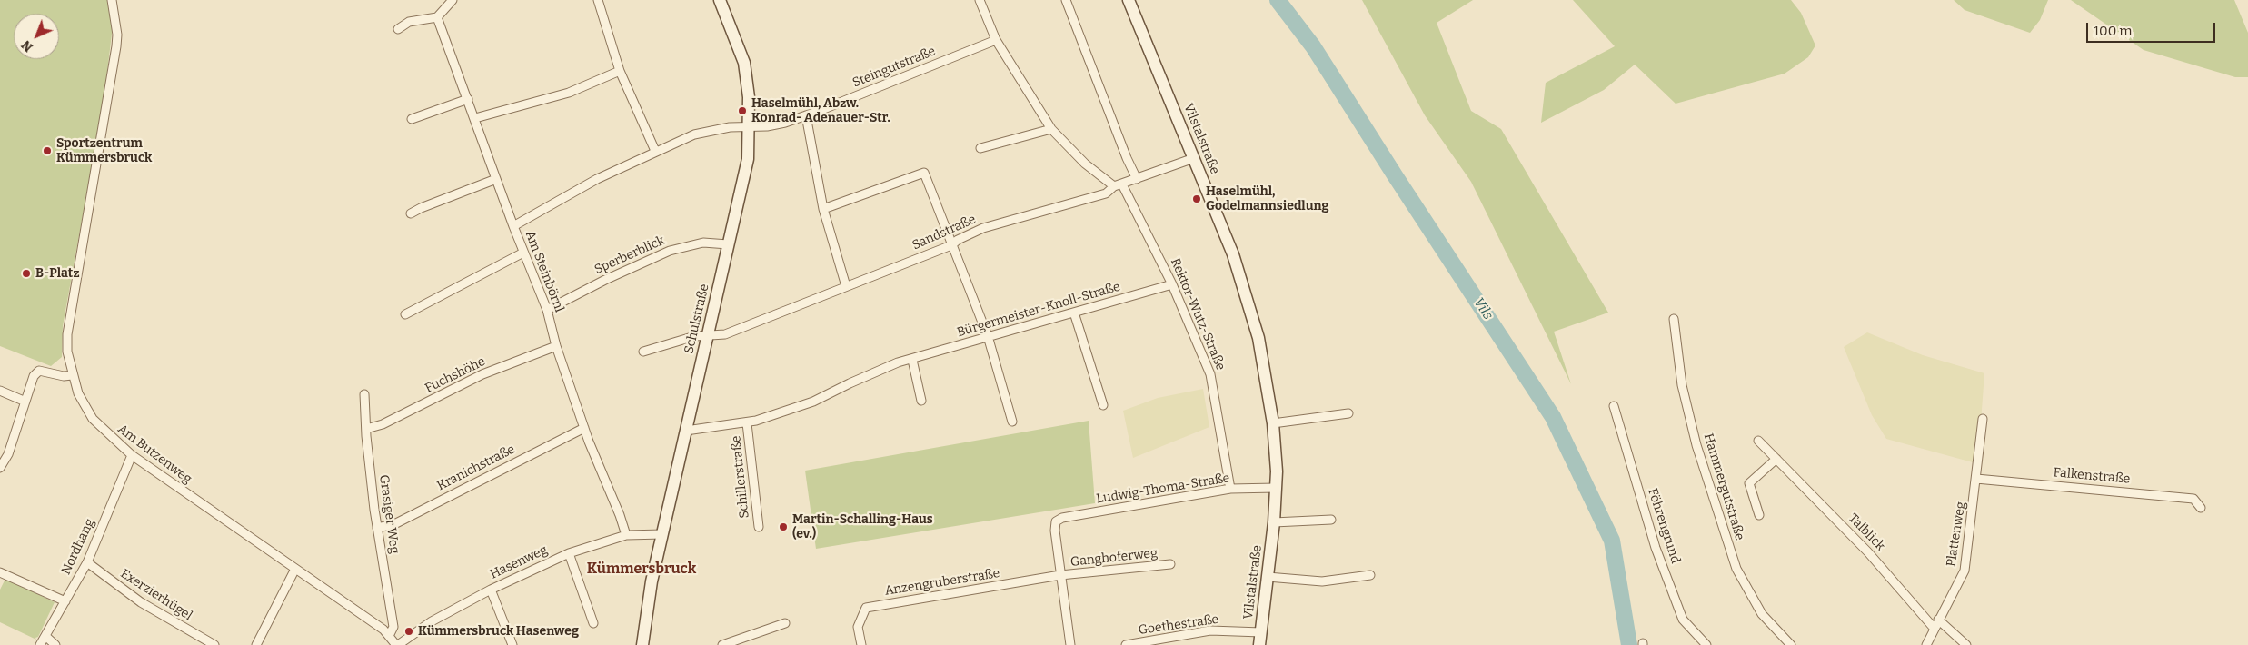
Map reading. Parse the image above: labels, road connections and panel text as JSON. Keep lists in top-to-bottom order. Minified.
{"streets":{"main road":["Vilstalstraße","Schulstraße"],"street":["Steingutstraße","Sandstraße","Sperberblick","Am Steinbörnl","Bürgermeister-Knoll-Straße","Rektor-Wutz-Straße","Fuchshöhe","Am Butzenweg","Kranichstraße","Falkenstraße","Schillerstraße","Hammergutstraße","Ludwig-Thoma-Straße","Grasiger Weg","Föhrengrund","Talblick","Plattenweg","Nordhang","Ganghoferweg","Hasenweg","Anzengruberstraße","Exerzierhügel","Goethestraße"]},"crossings":[["Steingutstraße","Am Steinbörnl"],["Steingutstraße","Schulstraße"],["Vilstalstraße","Sandstraße"],["Vilstalstraße","Ludwig-Thoma-Straße"],["Vilstalstraße","Goethestraße"],["Sandstraße","Rektor-Wutz-Straße"],["Sandstraße","Schulstraße"],["Sperberblick","Am Steinbörnl"],["Sperberblick","Schulstraße"],["Am Steinbörnl","Fuchshöhe"],["Am Steinbörnl","Kranichstraße"],["Am Steinbörnl","Hasenweg"],["Bürgermeister-Knoll-Straße","Rektor-Wutz-Straße"],["Bürgermeister-Knoll-Straße","Schulstraße"],["Bürgermeister-Knoll-Straße","Schillerstraße"],["Rektor-Wutz-Straße","Ludwig-Thoma-Straße"],["Schulstraße","Hasenweg"],["Fuchshöhe","Grasiger Weg"],["Am Butzenweg","Grasiger Weg"],["Am Butzenweg","Nordhang"],["Am Butzenweg","Hasenweg"],["Kranichstraße","Grasiger Weg"],["Falkenstraße","Plattenweg"],["Ludwig-Thoma-Straße","Ganghoferweg"],["Ludwig-Thoma-Straße","Anzengruberstraße"],["Talblick","Plattenweg"],["Nordhang","Exerzierhügel"],["Ganghoferweg","Anzengruberstraße"]],"districts":["Kümmersbruck"],"water":["Vils"],"places":["Haselmühl, Abzw. Konrad- Adenauer-Str.","Sportzentrum Kümmersbruck","Haselmühl, Godelmannsiedlung","B-Platz","Martin-Schalling-Haus (ev.)","Kümmersbruck Hasenweg"],"scale_bar":"100 m","north":"bottom left"}
